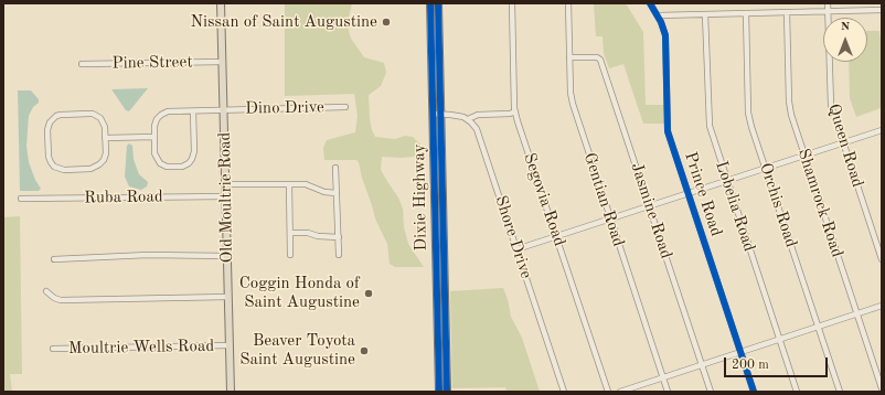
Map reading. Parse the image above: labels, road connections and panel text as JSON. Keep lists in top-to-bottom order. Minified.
{"streets":{"main road":["Old Moultrie Road","Dixie Highway"],"street":["Pine Street","Dino Drive","Queen Road","Prince Road","Ruba Road","Segovia Road","Gentian Road","Shamrock Road","Orchis Road","Lobelia Road","Jasmine Road","Shore Drive","Moultrie Wells Road"]},"crossings":[["Pine Street","Old Moultrie Road"],["Dino Drive","Old Moultrie Road"],["Ruba Road","Old Moultrie Road"],["Old Moultrie Road","Moultrie Wells Road"],["Gentian Road","Jasmine Road"]],"places":["Nissan of Saint Augustine","Coggin Honda of Saint Augustine","Beaver Toyota Saint Augustine"],"scale_bar":"200 m","north":"top"}
